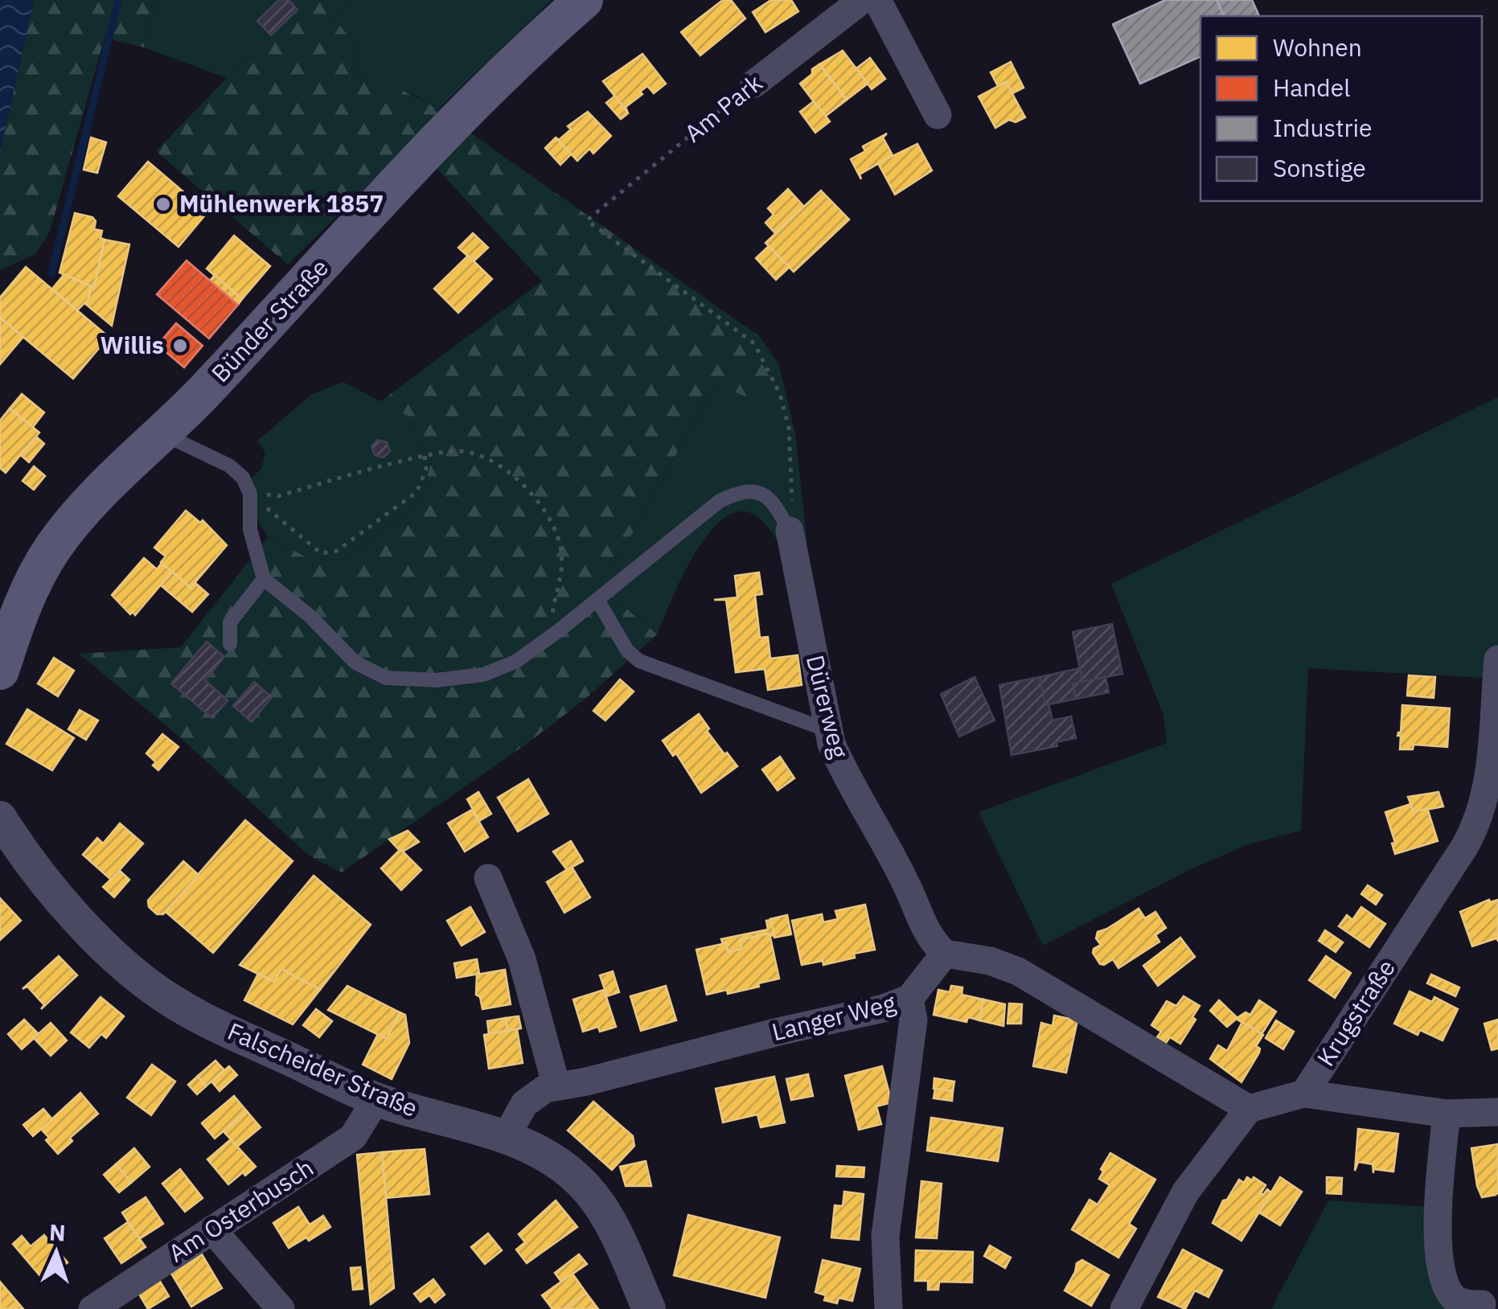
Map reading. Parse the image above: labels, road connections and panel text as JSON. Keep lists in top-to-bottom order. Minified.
{"streets":{"main road":["Bünder Straße"],"street":["Am Park","Dürerweg","Krugstraße","Langer Weg","Falscheider Straße","Am Osterbusch"]},"crossings":[["Am Park","Dürerweg"],["Dürerweg","Langer Weg"],["Langer Weg","Falscheider Straße"],["Falscheider Straße","Am Osterbusch"]],"places":["Mühlenwerk 1857","Willis"],"legend":["Wohnen","Handel","Industrie","Sonstige"],"north":"top"}
